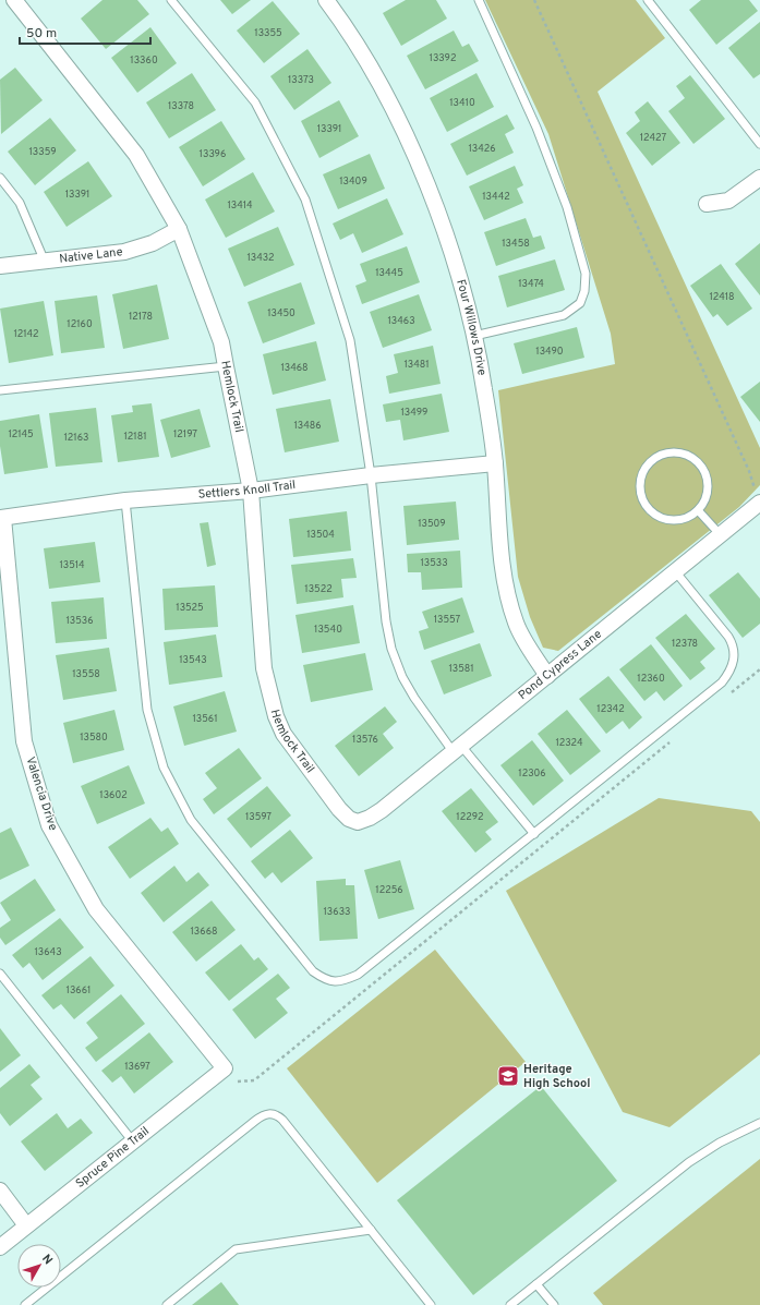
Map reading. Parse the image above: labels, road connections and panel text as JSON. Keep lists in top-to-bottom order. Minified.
{"streets":{"street":["Native Lane","Four Willows Drive","Hemlock Trail","Settlers Knoll Trail","Pond Cypress Lane","Valencia Drive","Spruce Pine Trail"]},"crossings":[["Native Lane","Hemlock Trail"],["Four Willows Drive","Settlers Knoll Trail"],["Four Willows Drive","Pond Cypress Lane"],["Hemlock Trail","Settlers Knoll Trail"],["Hemlock Trail","Pond Cypress Lane"],["Settlers Knoll Trail","Valencia Drive"],["Valencia Drive","Spruce Pine Trail"]],"places":{"school or university":["Heritage High School"]},"house_numbers":["13355","13392","13360","13373","13410","13378","13391","12427","13426","13359","13396","13409","13391","13442","13414","13458","13432","13445","13474","12418","13450","12178","13463","12160","12142","13490","13481","13468","13499","13486","12145","12197","12181","12163","13509","13504","13533","13514","13522","13525","13557","13536","13540","12378","13543","13581","13558","12360","12342","13561","13580","13576","12324","12306","13602","13597","12292","12256","13633","13668","13643","13661","13697"],"scale_bar":"50 m","north":"top right"}
